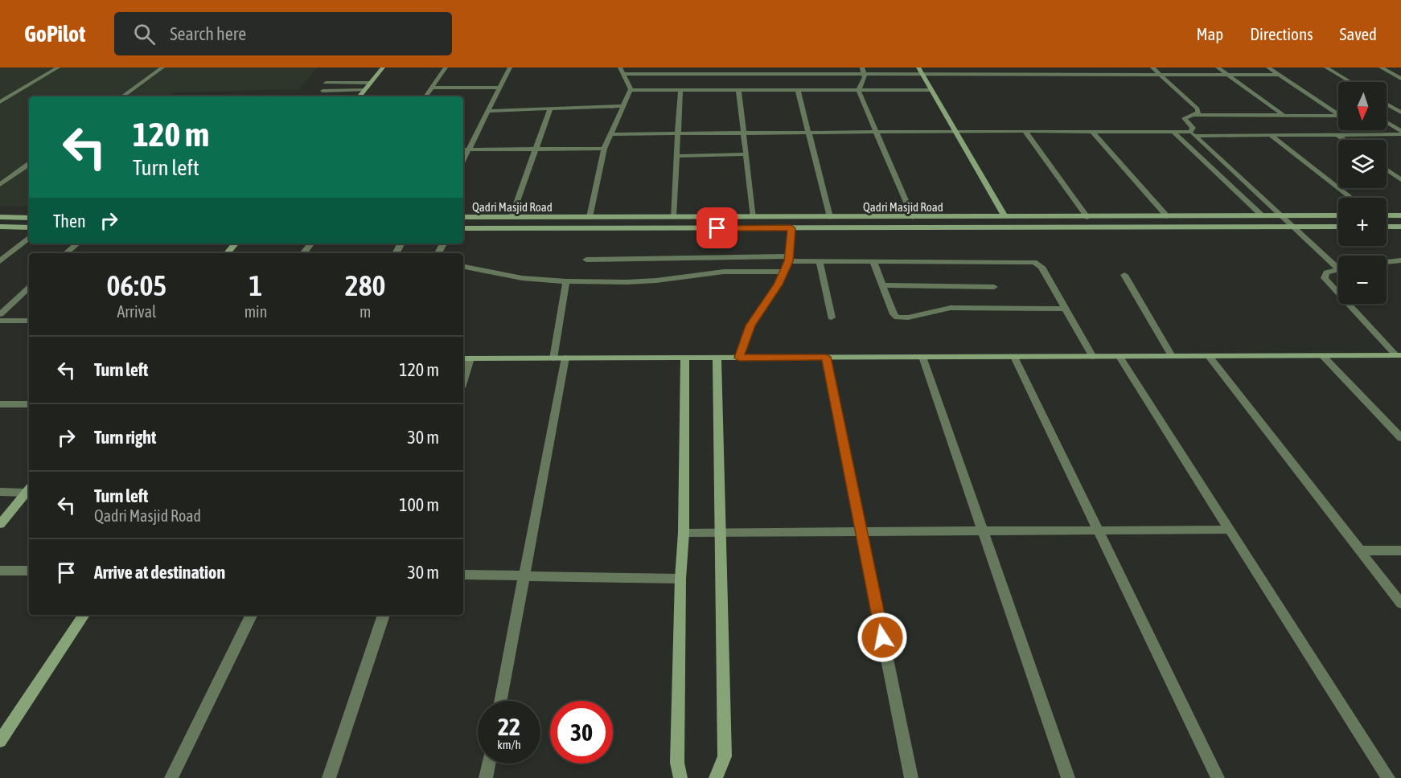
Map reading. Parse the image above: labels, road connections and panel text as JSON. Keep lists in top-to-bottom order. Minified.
{"streets":{"street":["Qadri Masjid Road"]},"north":"bottom","page":{"header":"GoPilot","search":"Search here","nav":["Map","Directions","Saved"],"map_buttons":["+","−"],"turn":["120 m","Turn left"],"then":"Then","eta":["06:05","Arrival","1","min","280","m"],"list":[{"name":"Turn left","value":"120 m"},{"name":"Turn right","value":"30 m"},{"name":"Turn left","note":"Qadri Masjid Road","value":"100 m"},{"name":"Arrive at destination","value":"30 m"}],"speed":"22 km/h","limit":"30"}}
